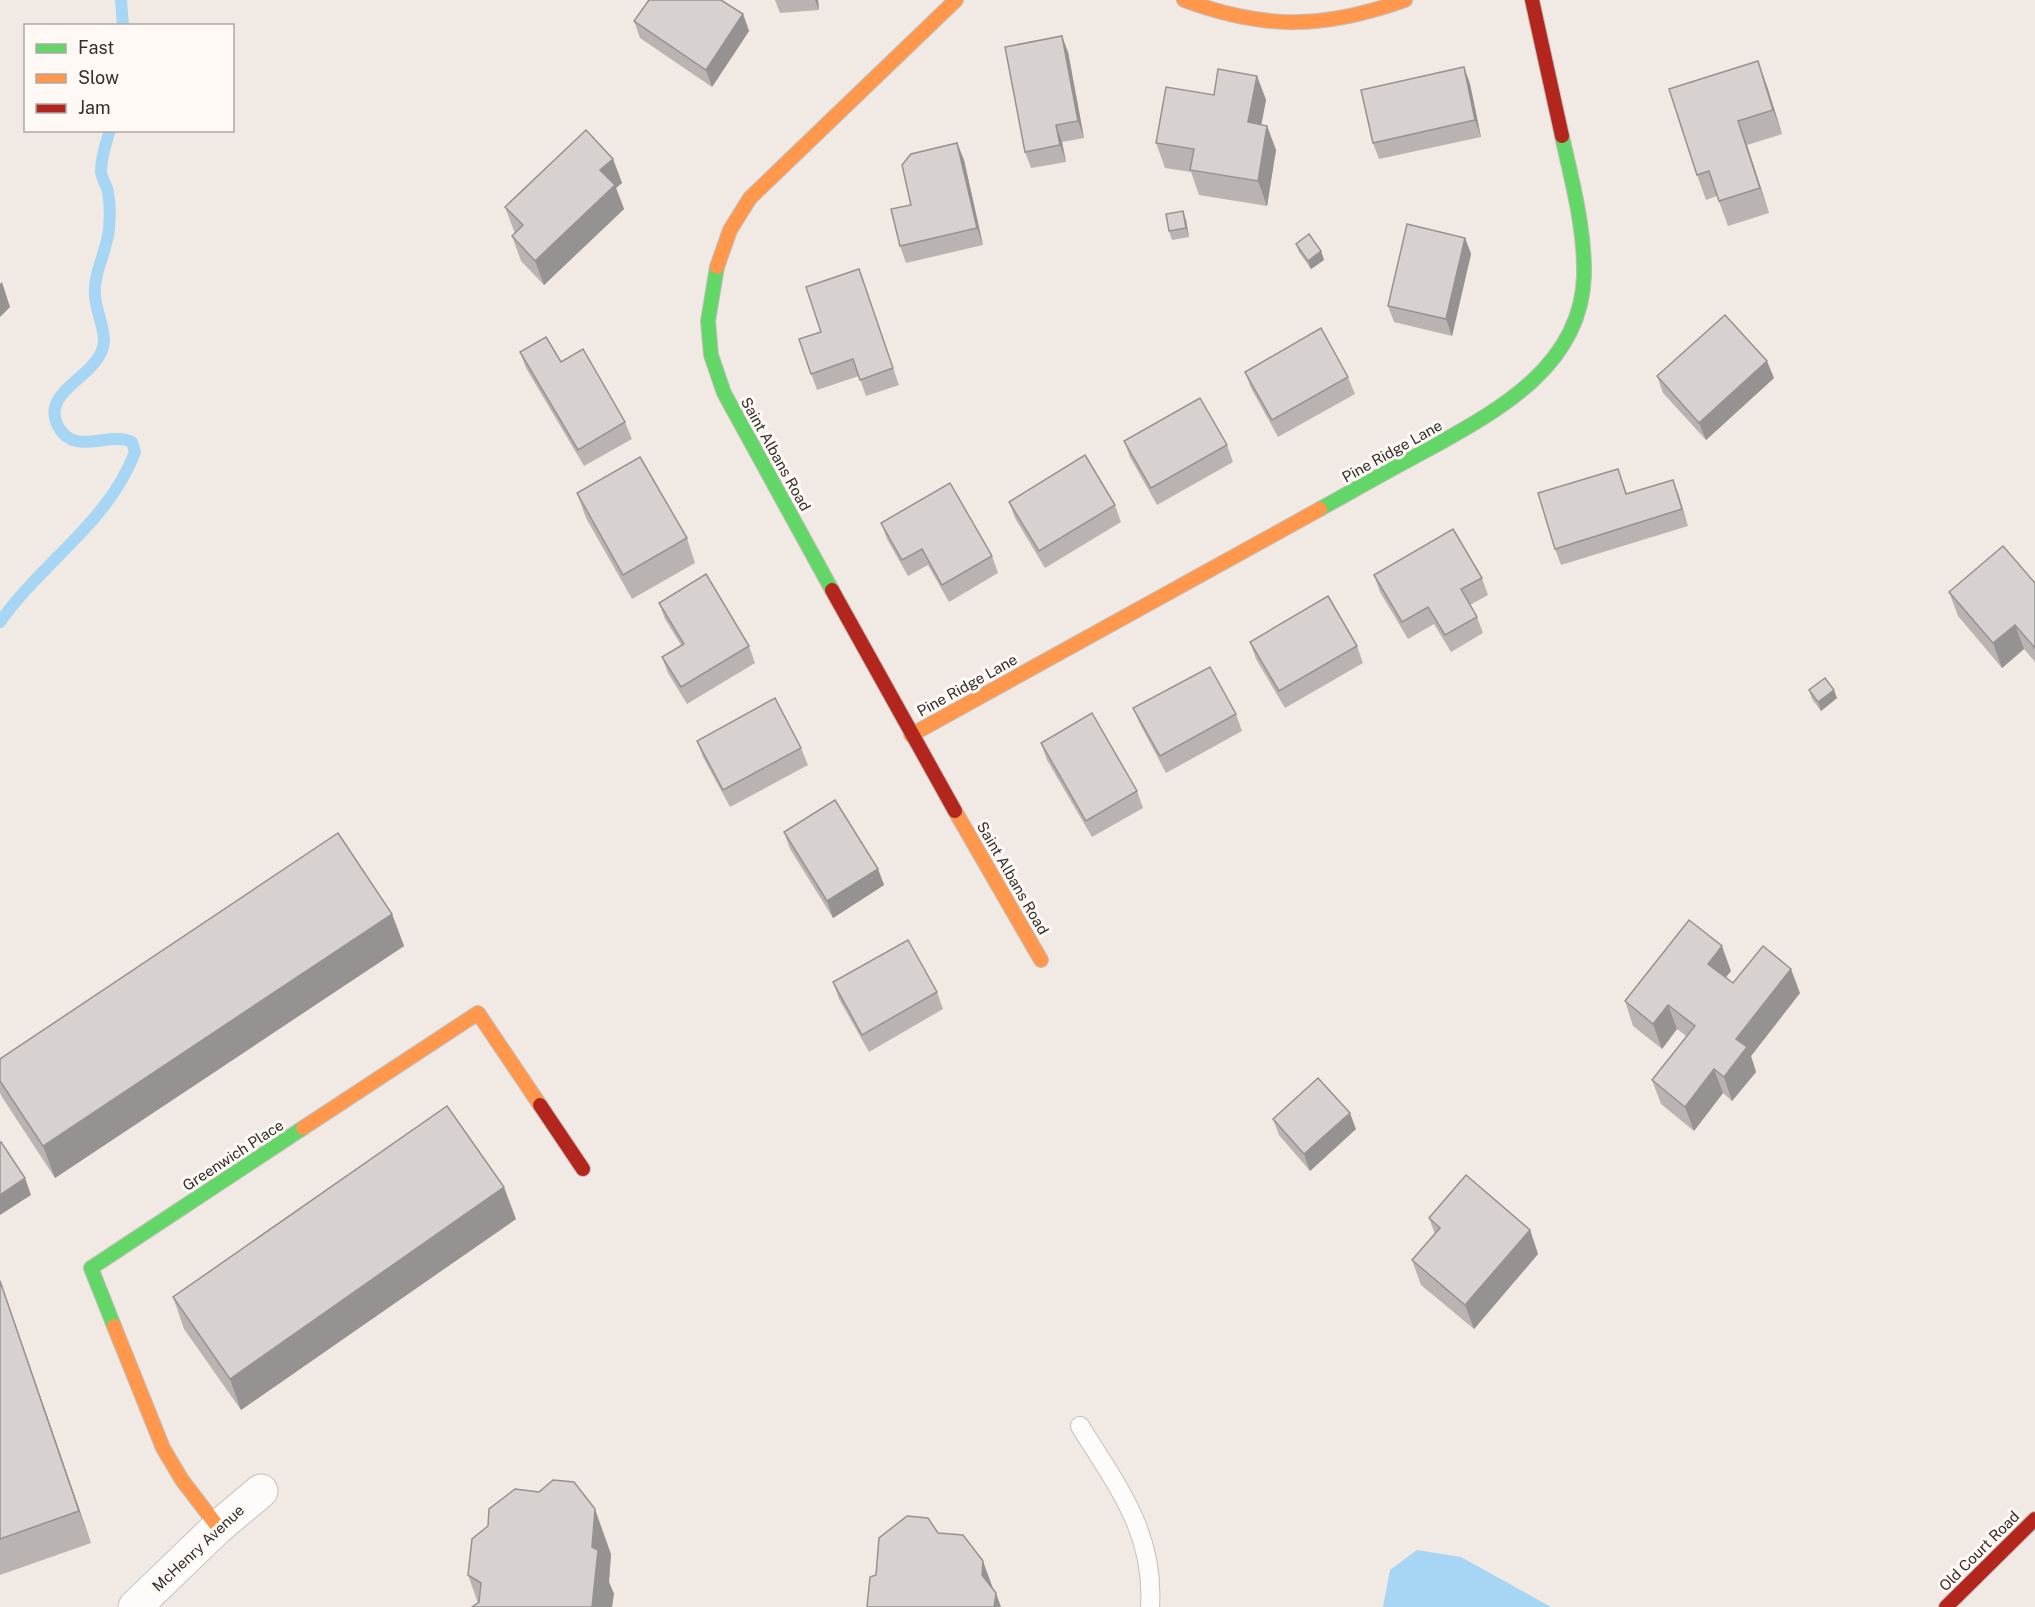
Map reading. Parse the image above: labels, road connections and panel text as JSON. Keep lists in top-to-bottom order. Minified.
{"streets":{"street":["Pine Ridge Lane","Saint Albans Road","Greenwich Place","McHenry Avenue","Old Court Road"]},"crossings":[["Pine Ridge Lane","Saint Albans Road"],["Greenwich Place","McHenry Avenue"]],"legend":["Fast","Slow","Jam"]}
